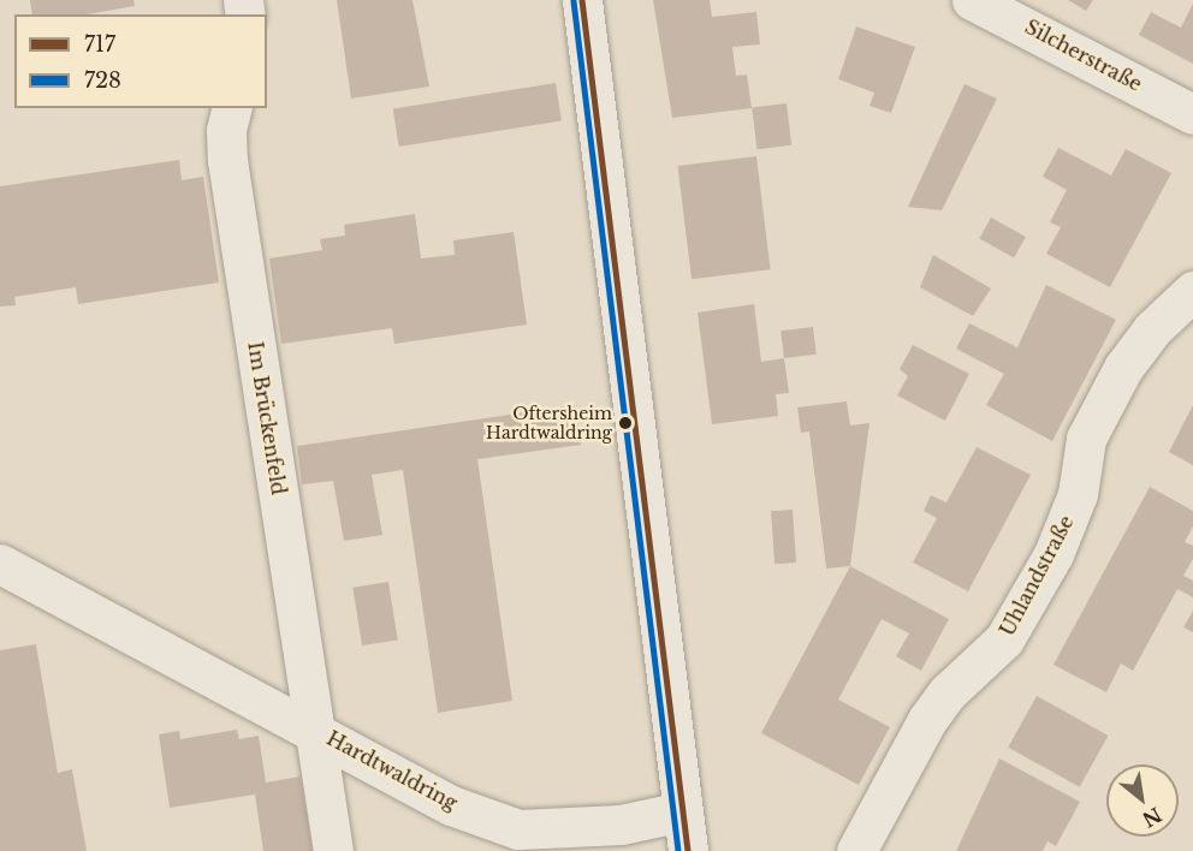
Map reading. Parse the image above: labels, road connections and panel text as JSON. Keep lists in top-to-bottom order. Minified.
{"streets":{"street":["Silcherstraße","Im Brückenfeld","Uhlandstraße","Hardtwaldring"]},"crossings":[["Im Brückenfeld","Hardtwaldring"]],"places":["Oftersheim Hardtwaldring"],"lines":["transit line 717","transit line 728"],"legend":["717","728"],"north":"bottom right"}
